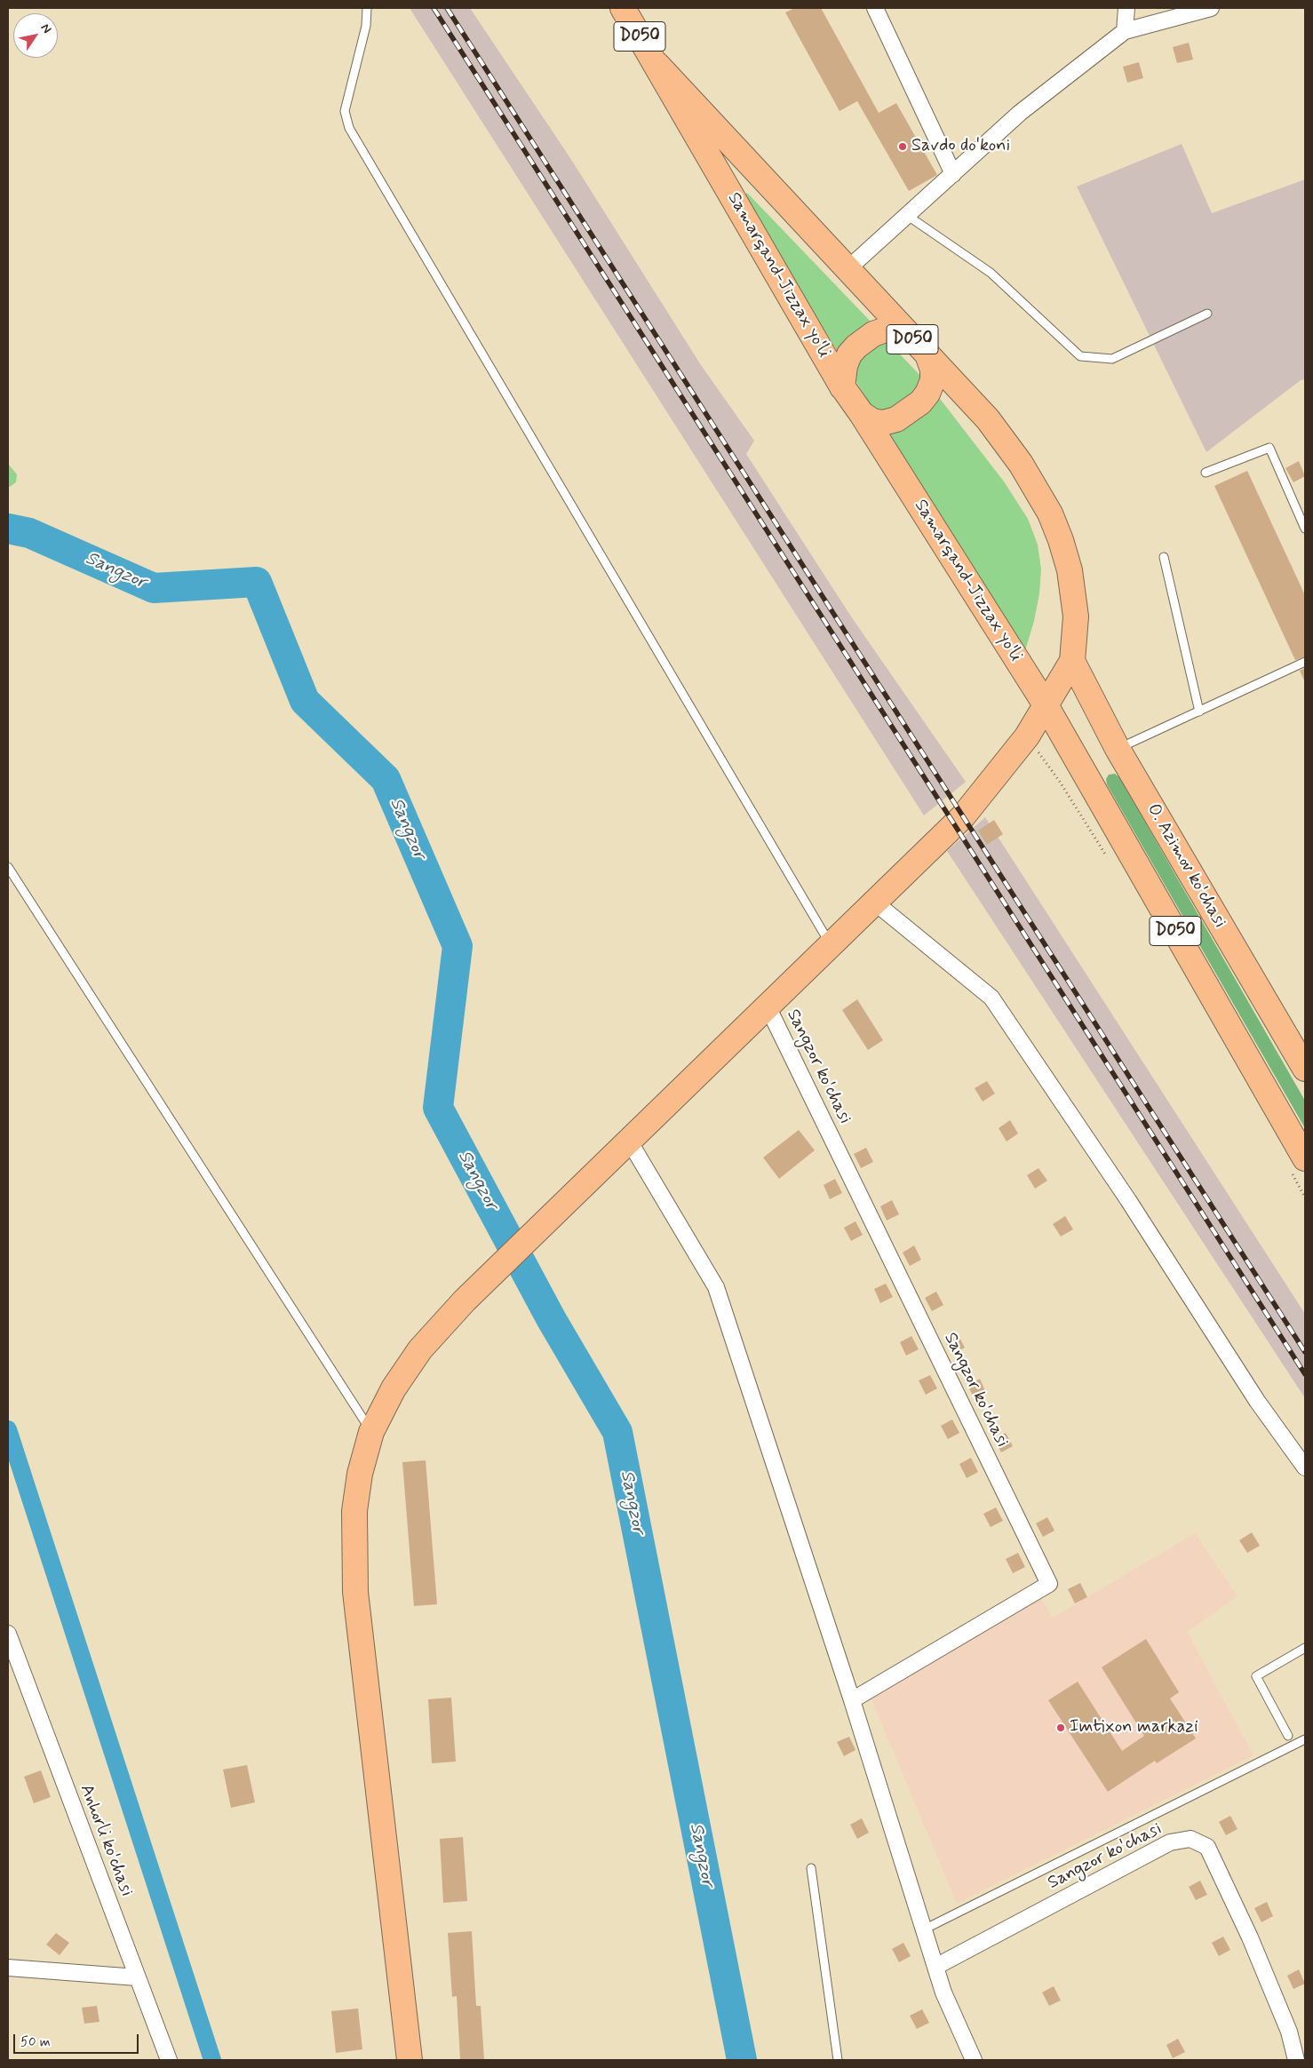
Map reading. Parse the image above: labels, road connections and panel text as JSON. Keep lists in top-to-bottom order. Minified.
{"streets":{"main road":["D050","Samarqand-Jizzax yo'li","O. Azimov ko'chasi"],"street":["Sangzor ko'chasi","Anhorli ko'chasi"]},"crossings":[["D050","Samarqand-Jizzax yo'li"],["D050","O. Azimov ko'chasi"]],"water":["Sangzor"],"places":["Savdo do'koni","Imtixon markazi"],"scale_bar":"50 m","north":"top right"}
